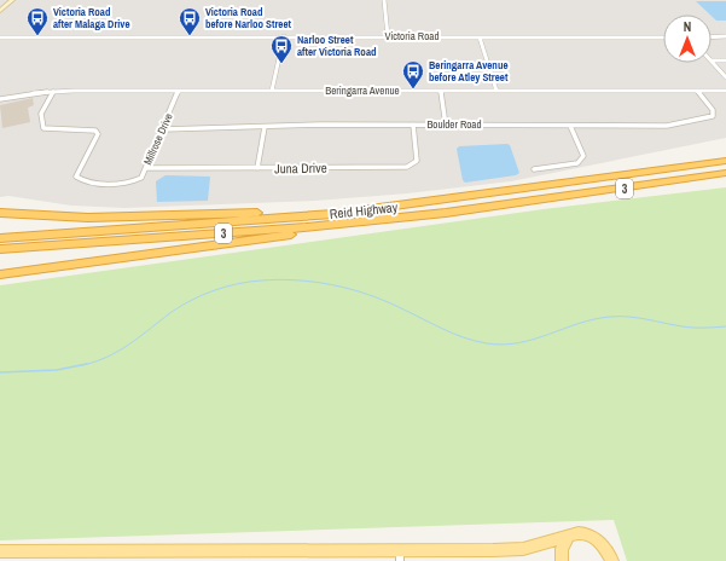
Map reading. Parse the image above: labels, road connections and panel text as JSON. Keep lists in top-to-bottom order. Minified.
{"streets":{"highway":["3","Reid Highway"],"street":["Victoria Road","Beringarra Avenue","Boulder Road","Millrose Drive","Juna Drive"]},"crossings":[["Beringarra Avenue","Boulder Road"],["Beringarra Avenue","Millrose Drive"],["Boulder Road","Millrose Drive"],["Boulder Road","Juna Drive"],["Millrose Drive","Juna Drive"]],"places":{"bus stop":["Victoria Road after Malaga Drive","Victoria Road before Narloo Street","Narloo Street after Victoria Road","Beringarra Avenue before Atley Street"]},"north":"top"}
